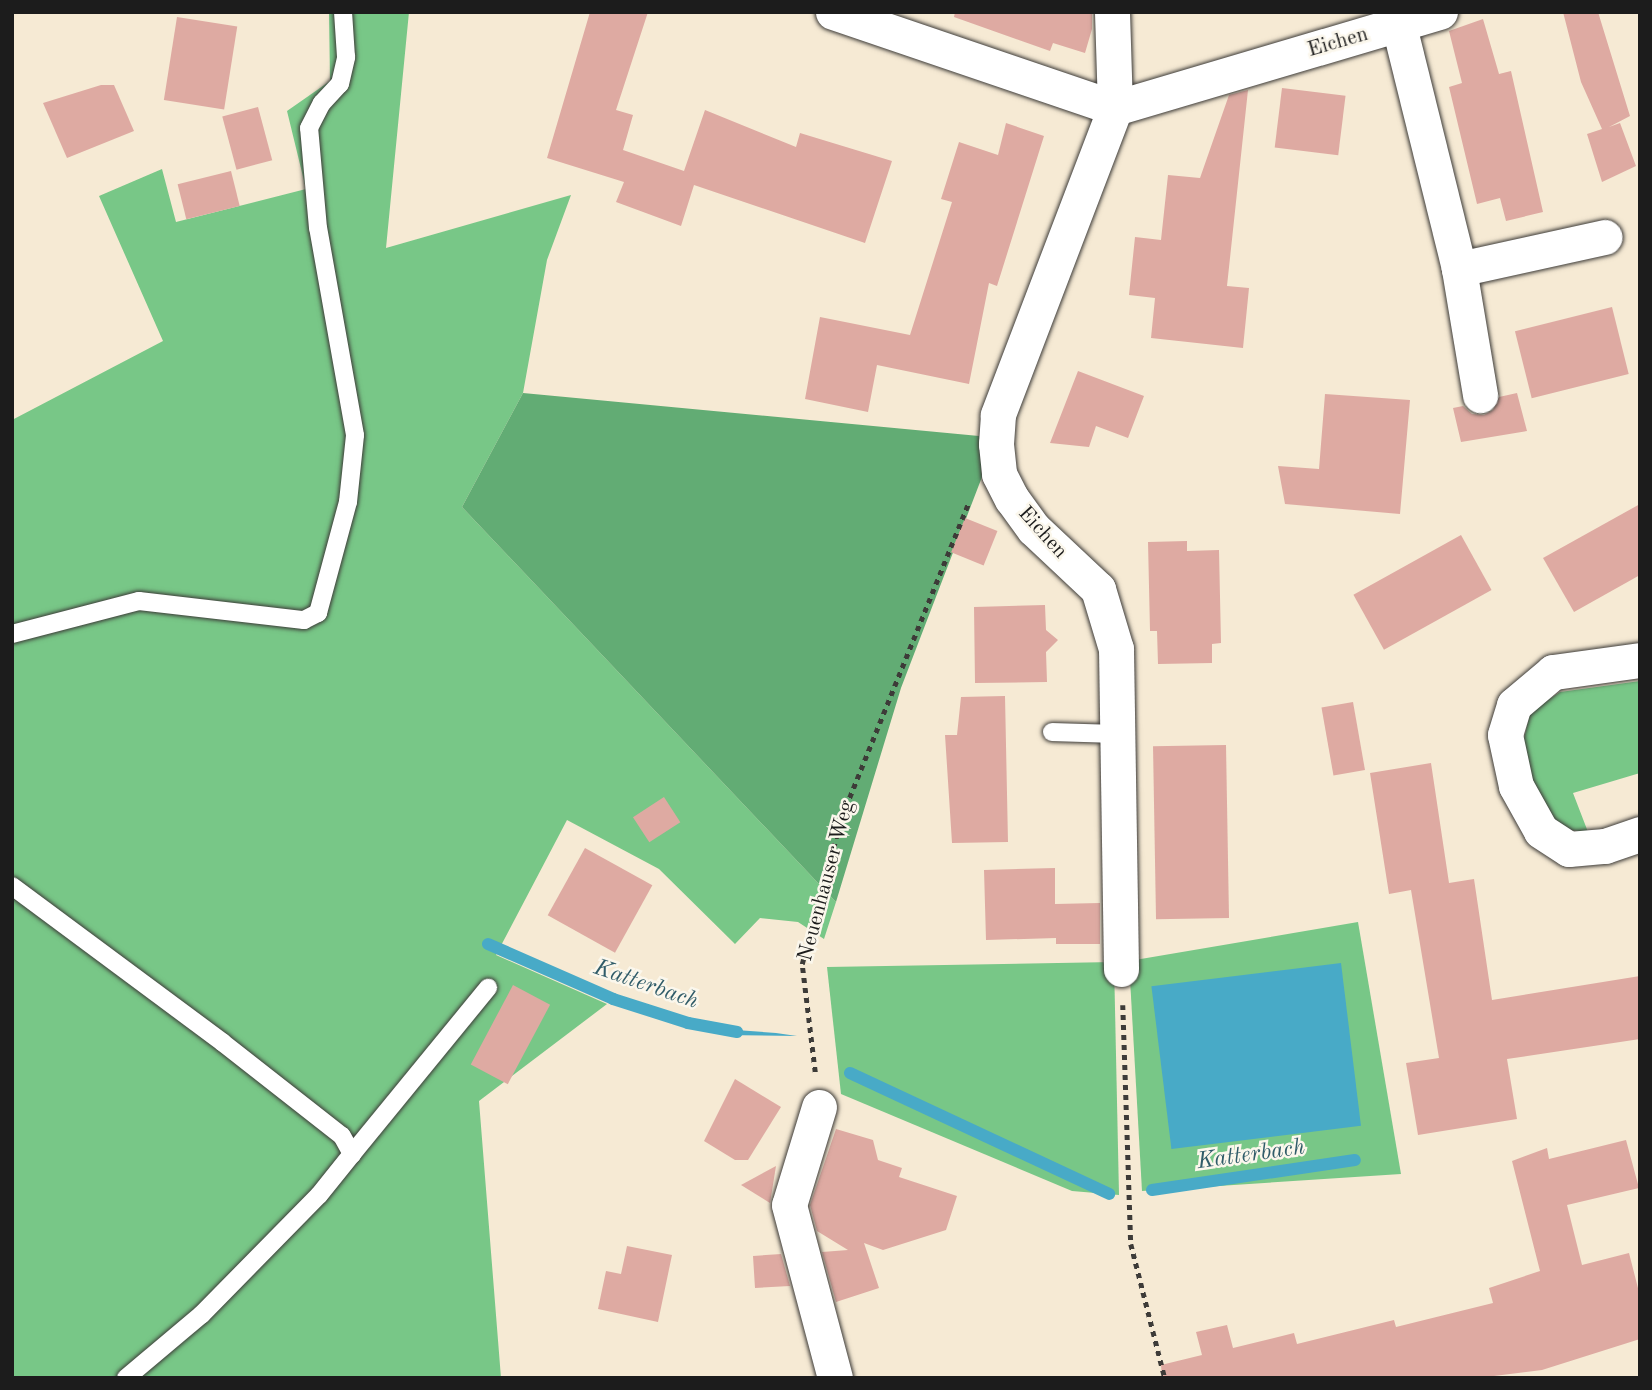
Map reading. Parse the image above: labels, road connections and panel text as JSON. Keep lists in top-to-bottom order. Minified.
{"streets":{"street":["Eichen"],"path":["Neuenhauser Weg"]},"crossings":[["Eichen","Neuenhauser Weg"]],"water":["Katterbach"]}
